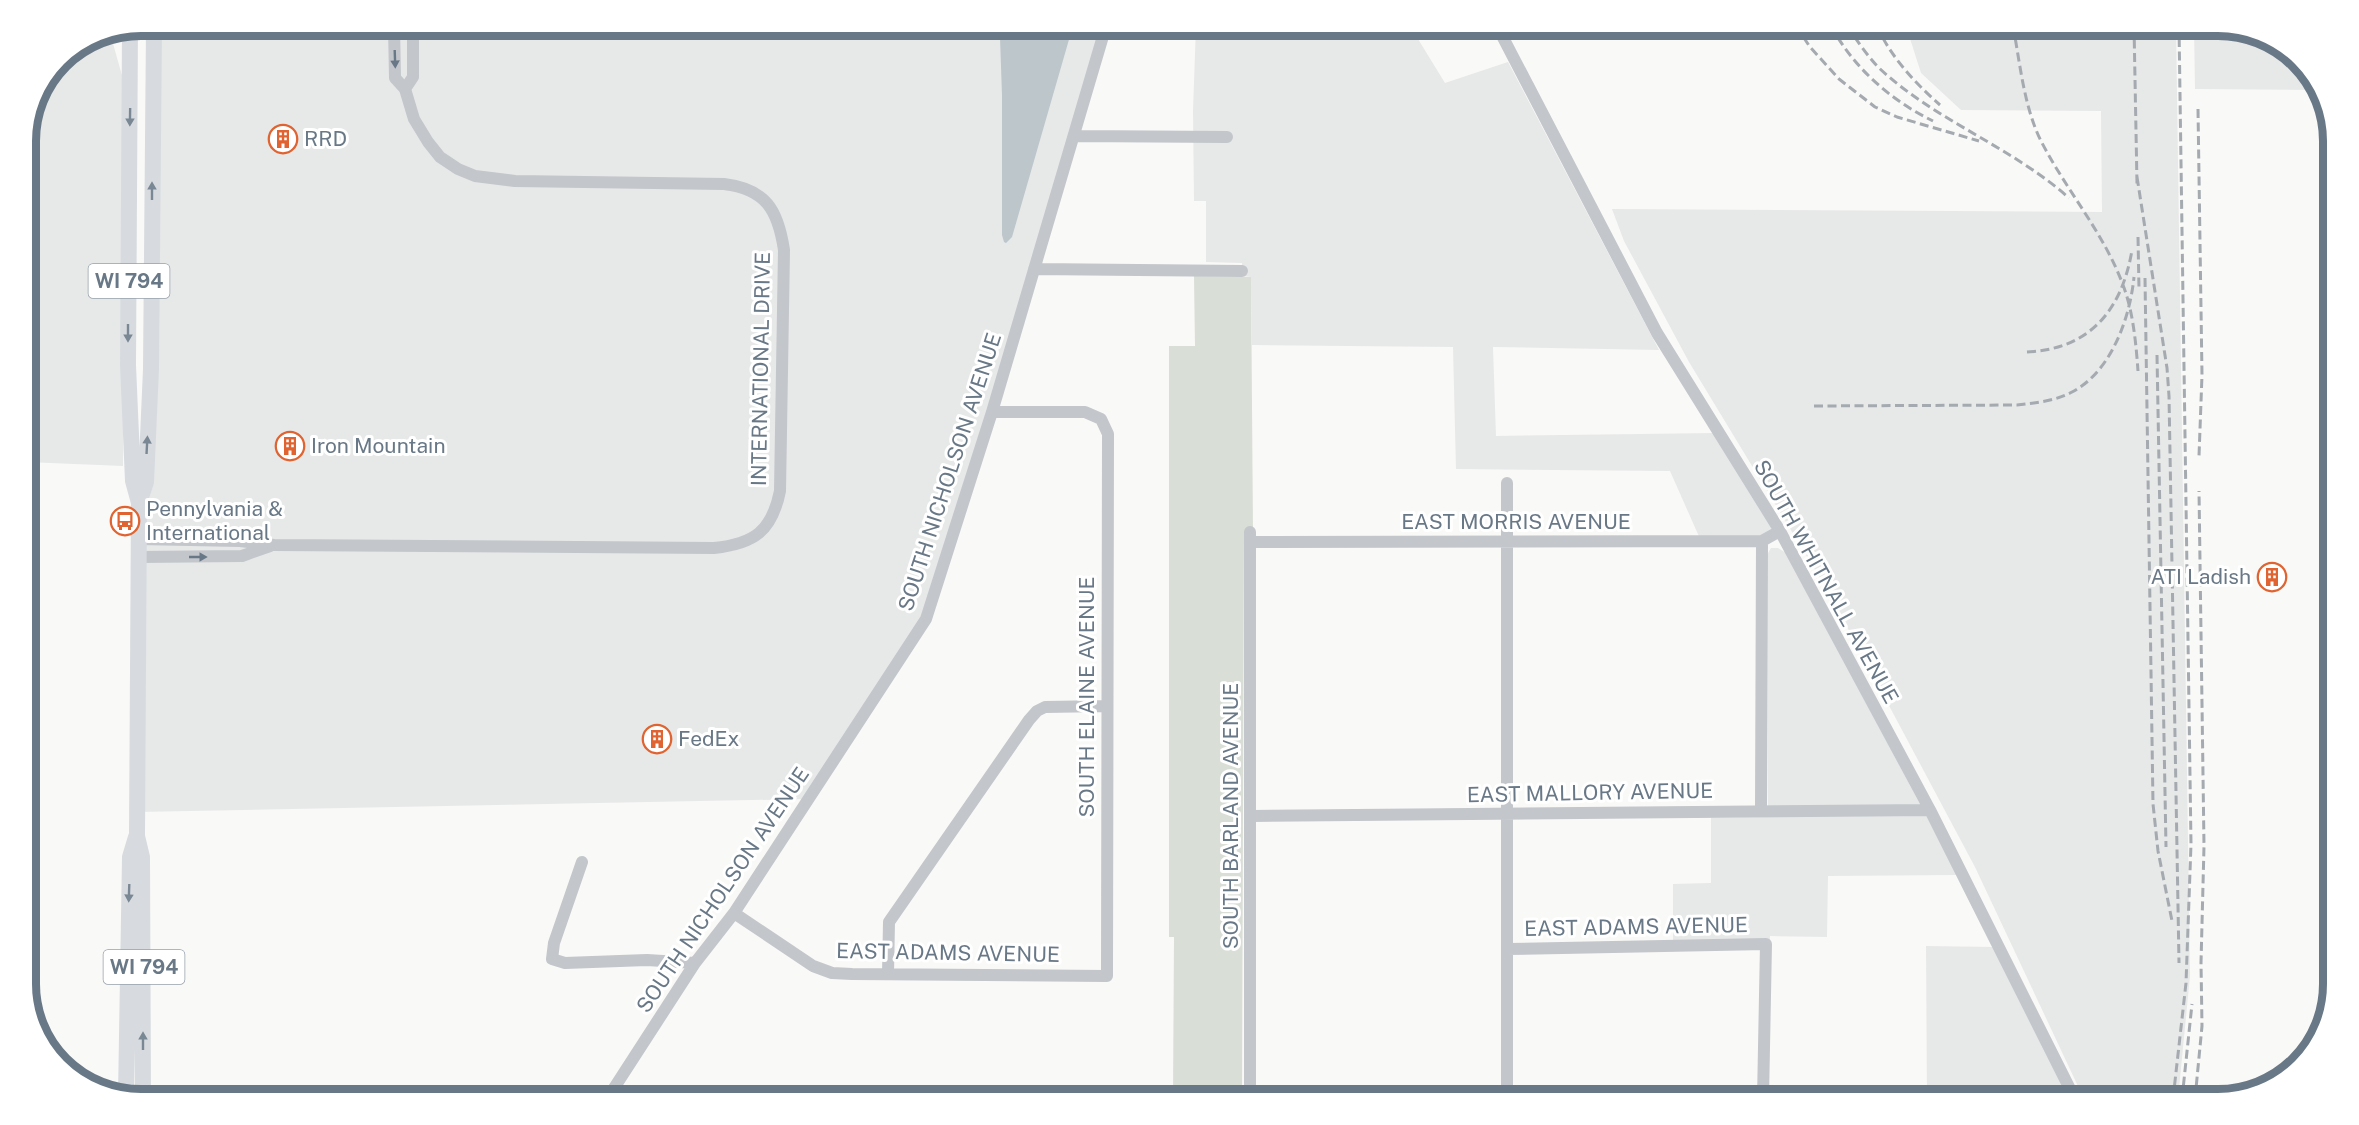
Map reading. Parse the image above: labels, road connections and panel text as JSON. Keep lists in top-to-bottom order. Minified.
{"streets":{"main road":["WI 794"],"street":["INTERNATIONAL DRIVE","SOUTH NICHOLSON AVENUE","EAST MORRIS AVENUE","SOUTH WHITNALL AVENUE","SOUTH ELAINE AVENUE","EAST MALLORY AVENUE","SOUTH BARLAND AVENUE","EAST ADAMS AVENUE"]},"crossings":[["WI 794","INTERNATIONAL DRIVE"],["SOUTH NICHOLSON AVENUE","SOUTH ELAINE AVENUE"],["SOUTH NICHOLSON AVENUE","EAST ADAMS AVENUE"],["EAST MORRIS AVENUE","SOUTH WHITNALL AVENUE"],["EAST MORRIS AVENUE","SOUTH BARLAND AVENUE"],["SOUTH WHITNALL AVENUE","EAST MALLORY AVENUE"],["SOUTH ELAINE AVENUE","EAST ADAMS AVENUE"],["EAST MALLORY AVENUE","SOUTH BARLAND AVENUE"]],"places":{"building":["RRD","Iron Mountain","ATI Ladish","FedEx"],"bus stop":["Pennylvania & International"]}}
